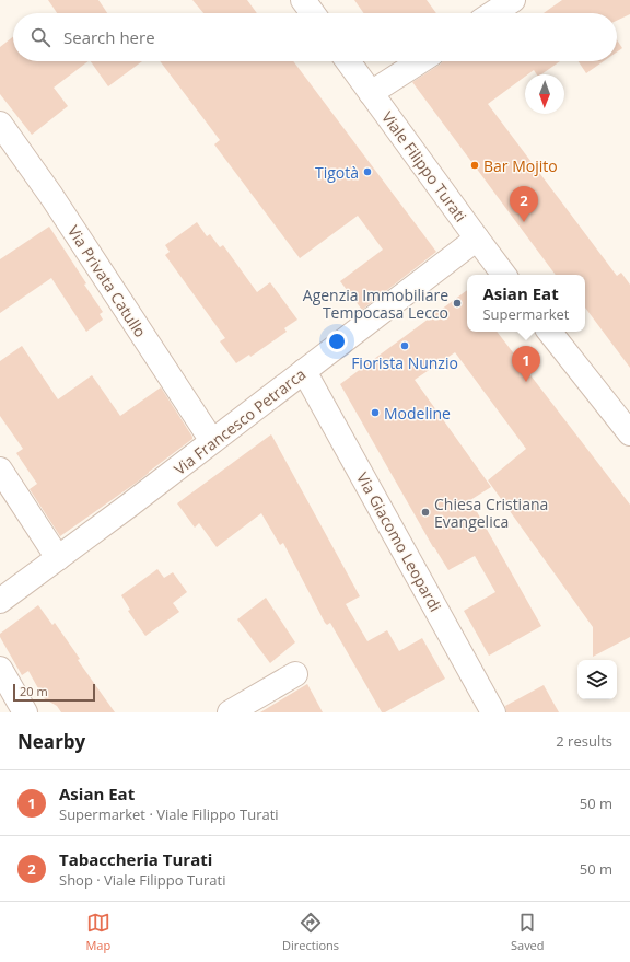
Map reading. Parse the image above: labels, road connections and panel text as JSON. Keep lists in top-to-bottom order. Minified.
{"streets":{"street":["Viale Filippo Turati","Via Privata Catullo","Via Francesco Petrarca","Via Giacomo Leopardi"]},"crossings":[["Viale Filippo Turati","Via Francesco Petrarca"],["Via Privata Catullo","Via Francesco Petrarca"],["Via Francesco Petrarca","Via Giacomo Leopardi"]],"places":["Bar Mojito","Tigotà","Agenzia Immobiliare Tempocasa Lecco","Fiorista Nunzio","Modeline","Chiesa Cristiana Evangelica"],"scale_bar":"20 m","north":"bottom","page":{"search":"Search here","pins":["2","1"],"popup":["Asian Eat","Supermarket"],"scale":"20 m","heading":["Nearby","2 results"],"list":[{"mark":"1","name":"Asian Eat","note":"Supermarket · Viale Filippo Turati","value":"50 m"},{"mark":"2","name":"Tabaccheria Turati","note":"Shop · Viale Filippo Turati","value":"50 m"}],"nav":["Map","Directions","Saved"]}}
